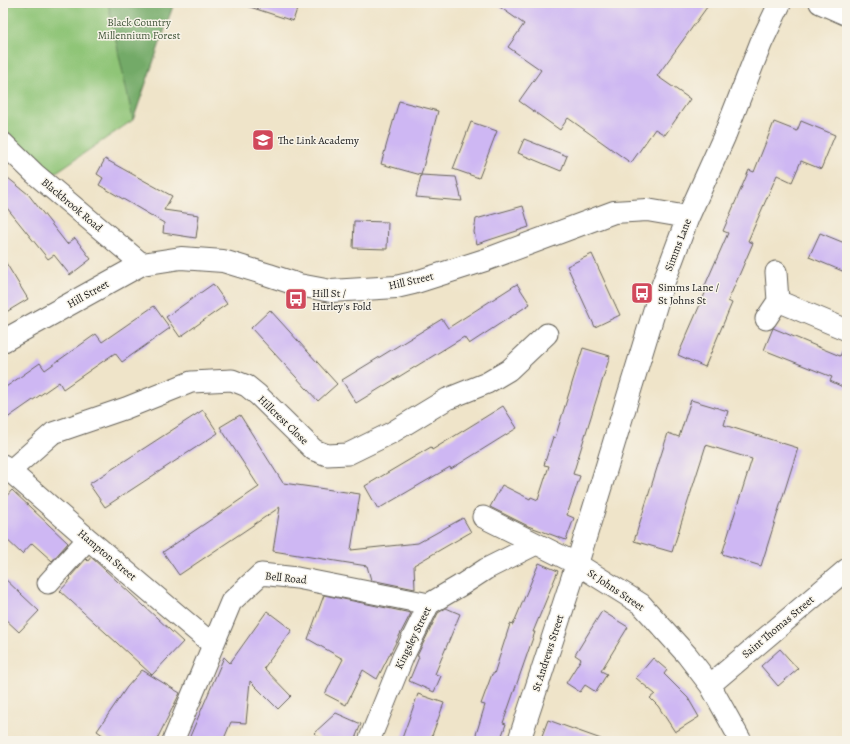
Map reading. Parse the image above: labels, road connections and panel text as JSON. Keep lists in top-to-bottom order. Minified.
{"streets":{"street":["Blackbrook Road","Simms Lane","Hill Street","Hillcrest Close","Hampton Street","Bell Road","St Johns Street","Saint Thomas Street","Kingsley Street","St Andrews Street"]},"crossings":[["Blackbrook Road","Hill Street"],["Simms Lane","Hill Street"],["Simms Lane","St Johns Street"],["Simms Lane","St Andrews Street"],["Hillcrest Close","Hampton Street"],["Hampton Street","Bell Road"],["Bell Road","Kingsley Street"],["St Johns Street","Saint Thomas Street"],["St Johns Street","Kingsley Street"],["St Johns Street","St Andrews Street"]],"parks":["Black Country Millennium Forest"],"places":{"school or university":["The Link Academy"],"bus stop":["Simms Lane / St Johns St","Hill St / Hurley's Fold"]}}
